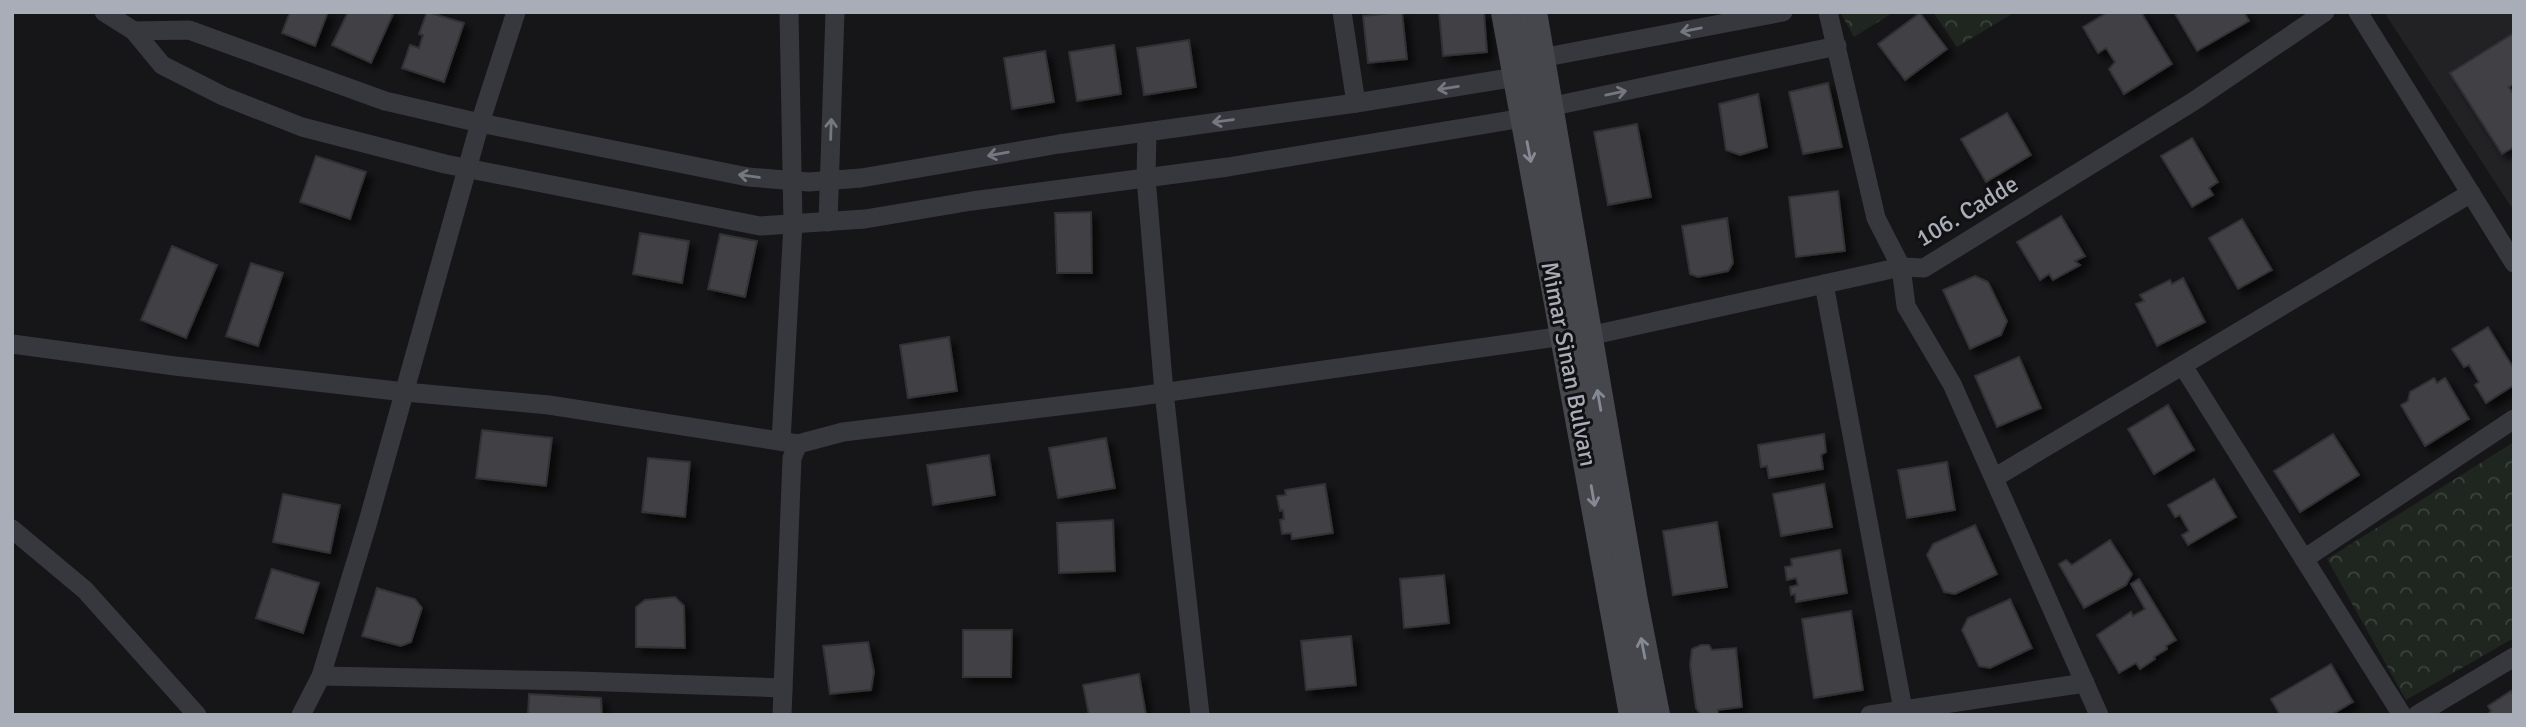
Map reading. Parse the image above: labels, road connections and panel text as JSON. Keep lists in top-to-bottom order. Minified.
{"streets":{"main road":["Mimar Sinan Bulvarı"],"street":["106. Cadde"]},"crossings":[["106. Cadde","Mimar Sinan Bulvarı"]]}
